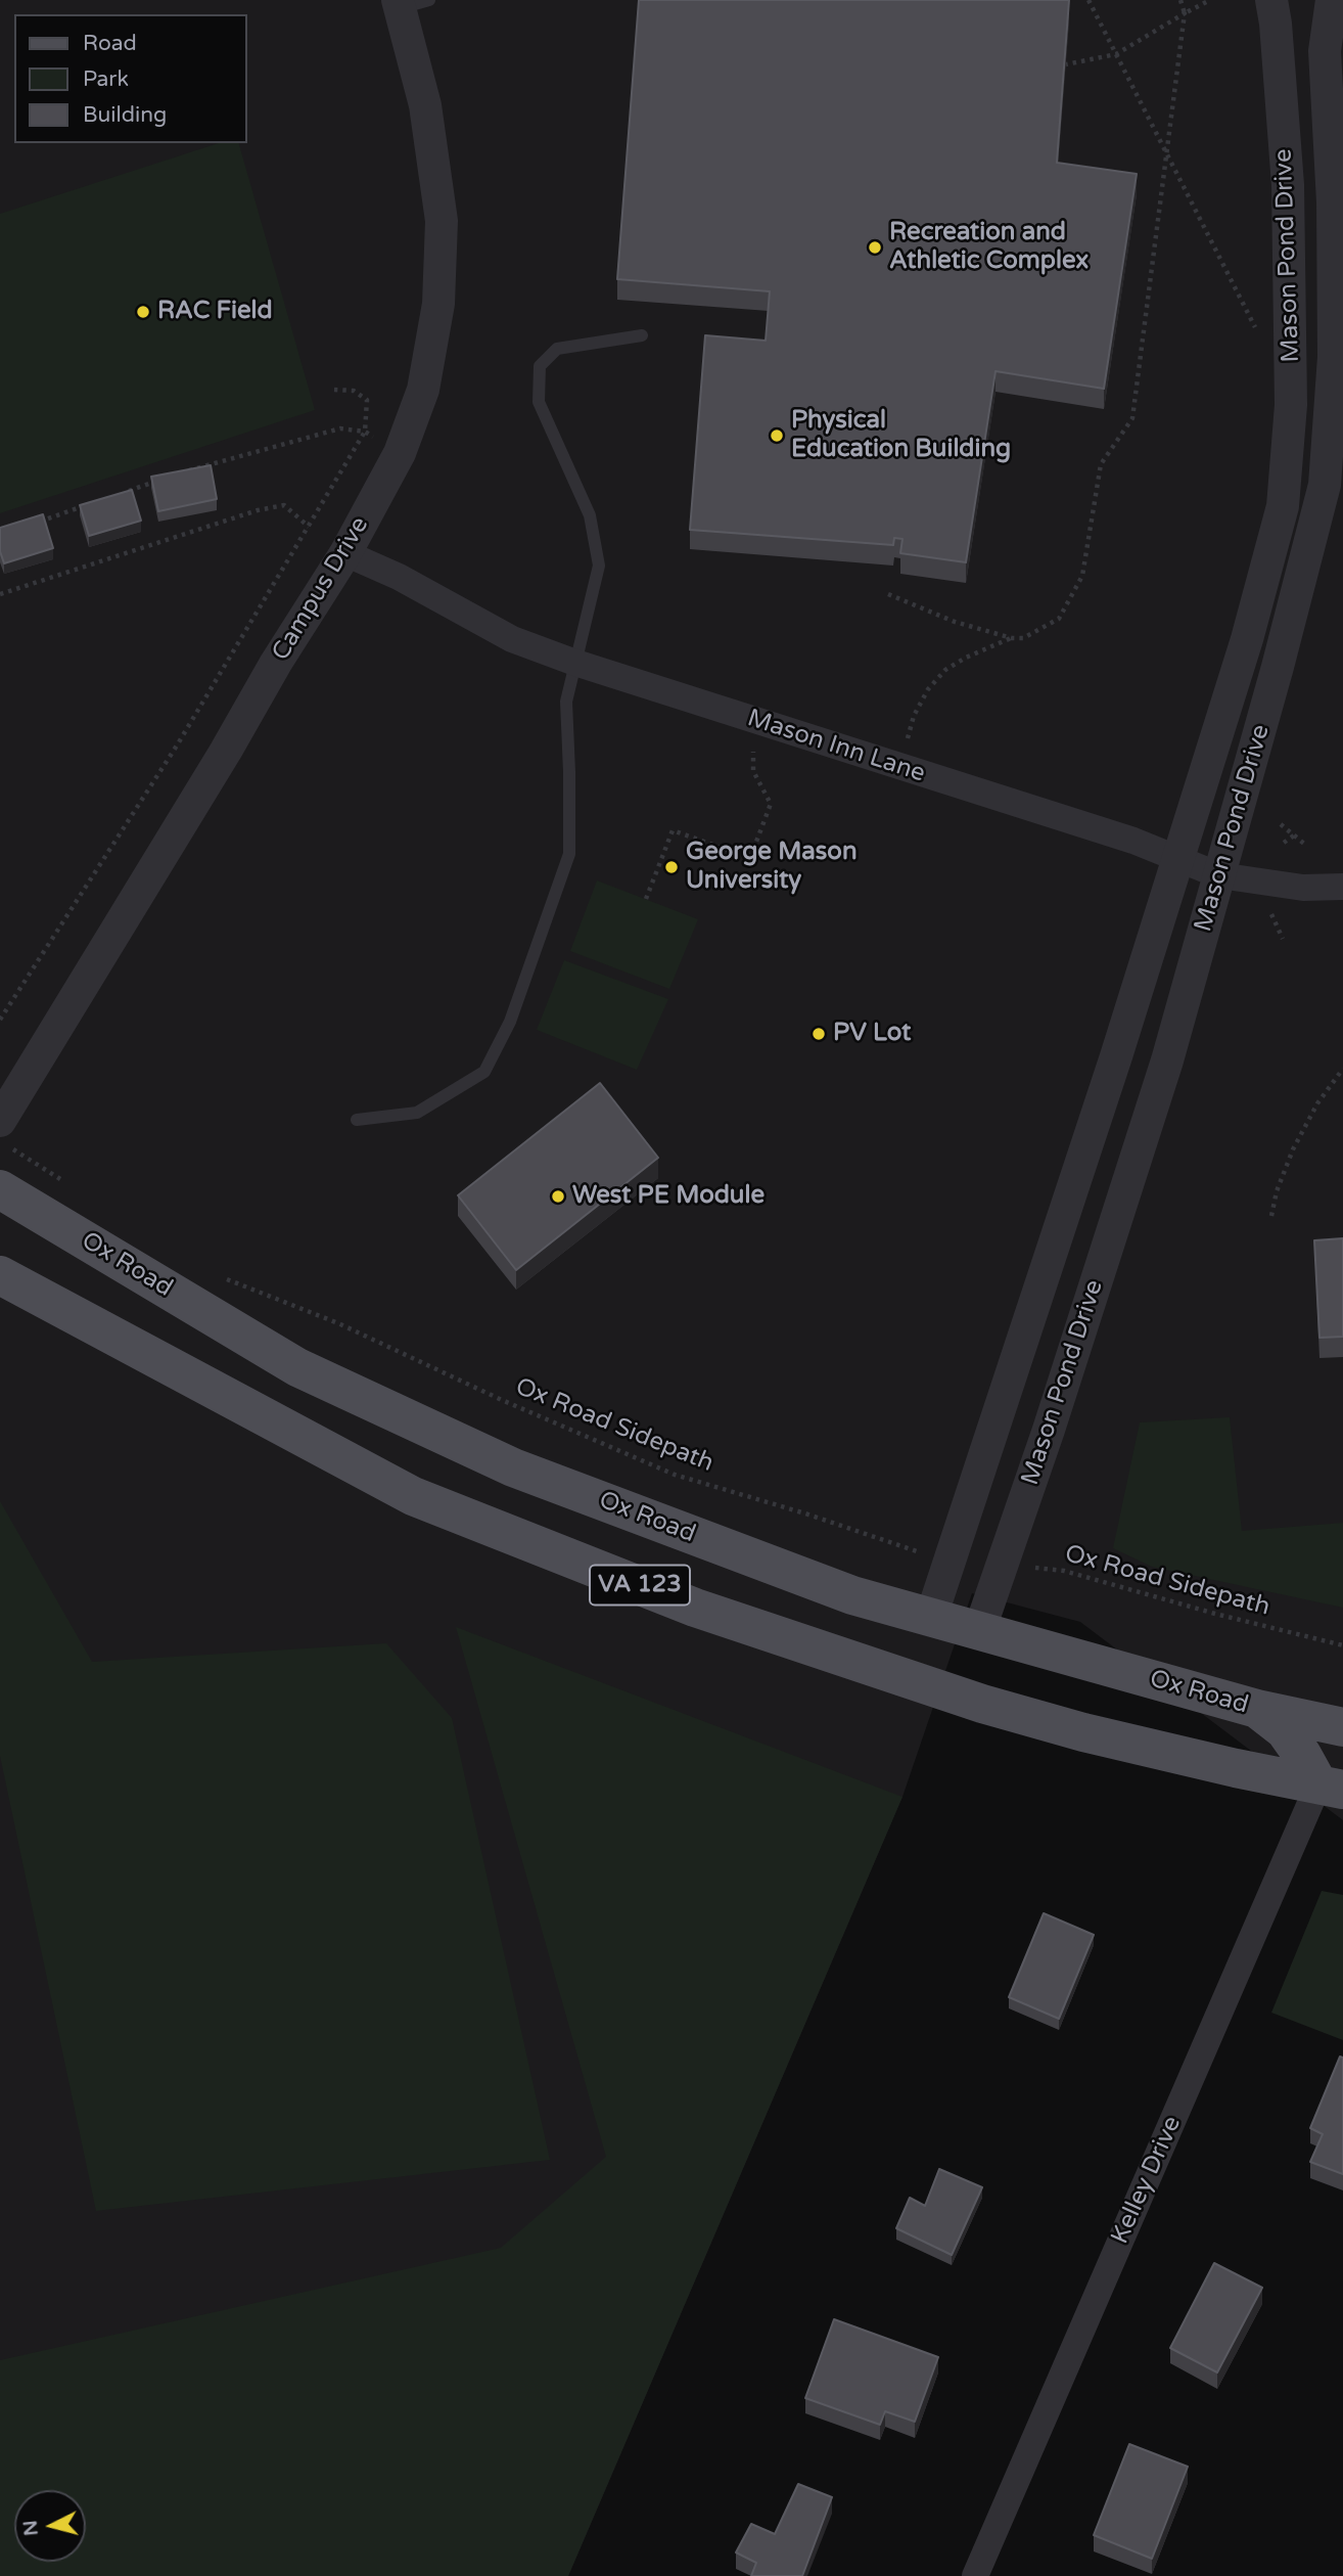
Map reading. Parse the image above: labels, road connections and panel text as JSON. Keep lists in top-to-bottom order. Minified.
{"streets":{"main road":["Ox Road","VA 123"],"street":["Mason Pond Drive","Campus Drive","Mason Inn Lane","Kelley Drive"],"path":["Ox Road Sidepath"]},"crossings":[["Mason Pond Drive","Mason Inn Lane"],["Mason Pond Drive","Ox Road"],["Mason Pond Drive","Ox Road Sidepath"],["Campus Drive","Mason Inn Lane"],["VA 123","Kelley Drive"]],"places":["Recreation and Athletic Complex","RAC Field","Physical Education Building","George Mason University","PV Lot","West PE Module"],"legend":["Road","Park","Building"],"north":"left"}
